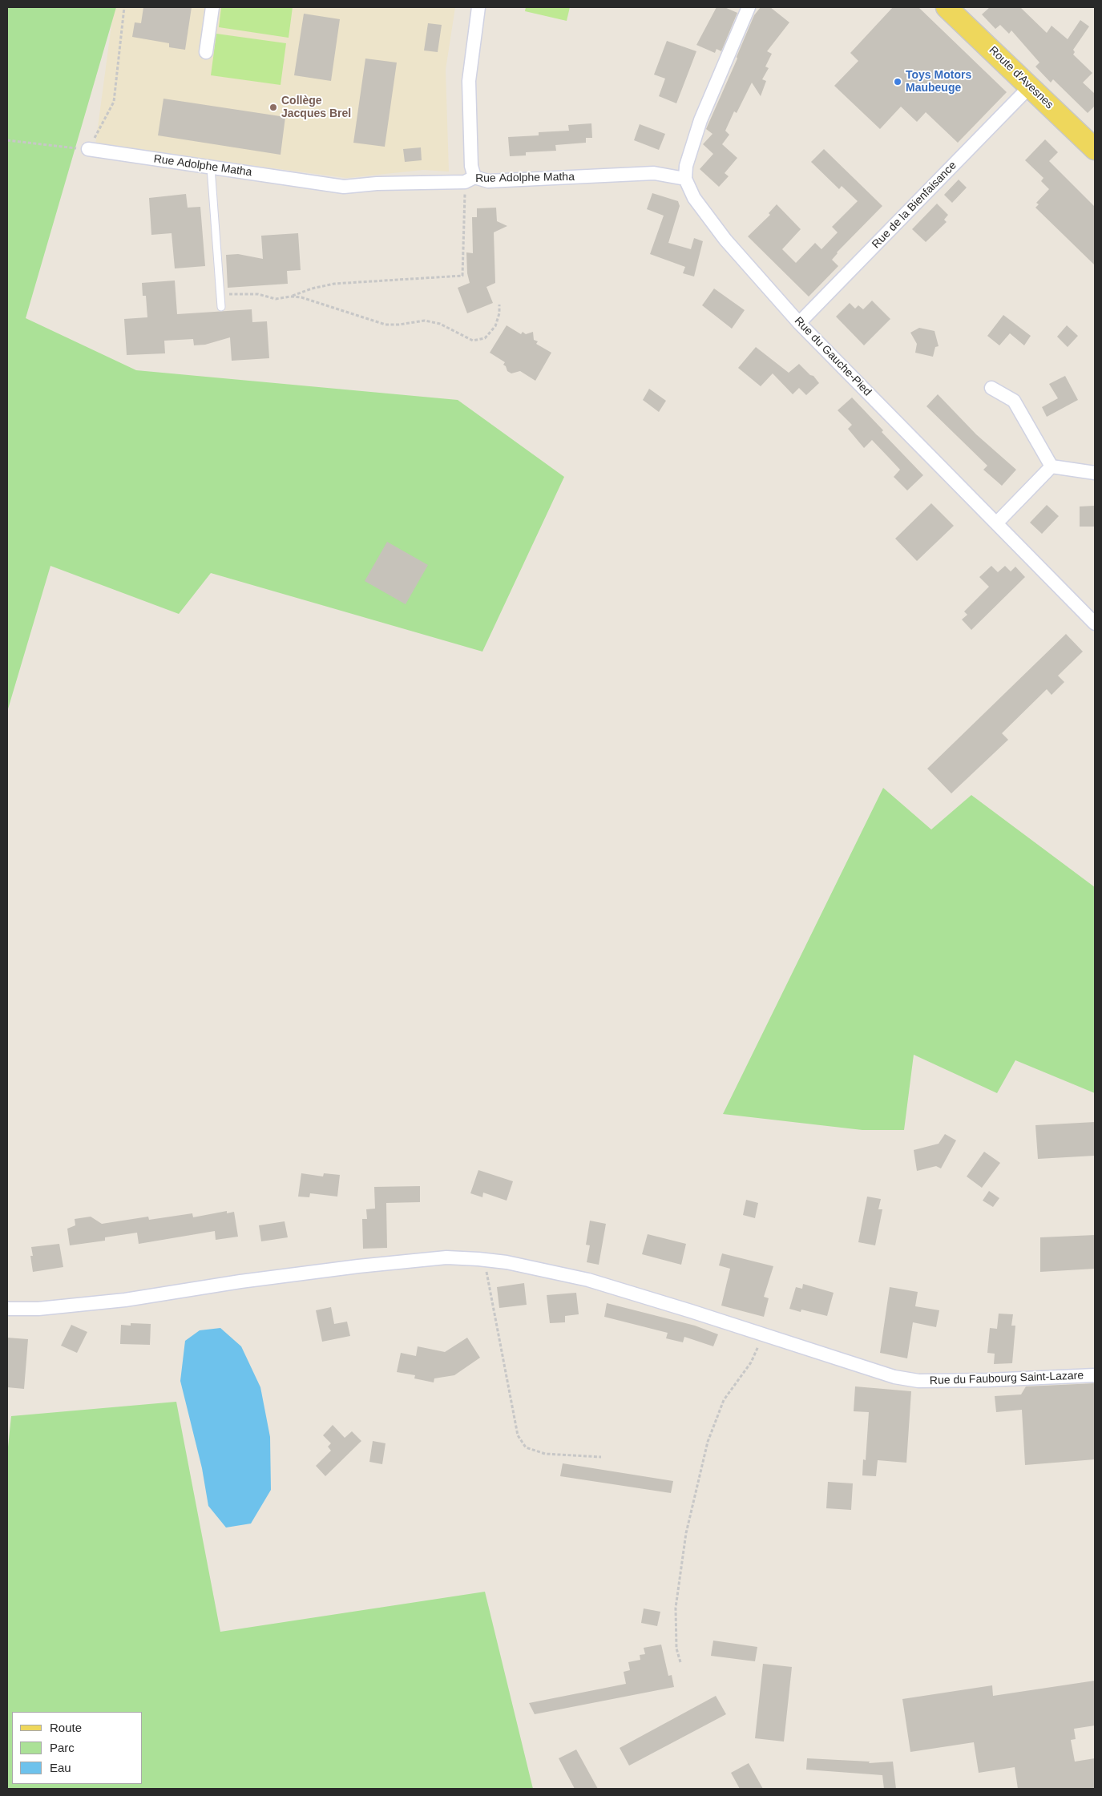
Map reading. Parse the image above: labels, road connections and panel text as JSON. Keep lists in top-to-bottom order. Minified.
{"streets":{"main road":["Route d'Avesnes"],"street":["Rue Adolphe Matha","Rue de la Bienfaisance","Rue du Gauche-Pied","Rue du Faubourg Saint-Lazare"]},"crossings":[["Route d'Avesnes","Rue de la Bienfaisance"],["Rue Adolphe Matha","Rue du Gauche-Pied"],["Rue de la Bienfaisance","Rue du Gauche-Pied"]],"places":["Toys Motors Maubeuge","Collège Jacques Brel"],"legend":["Route","Parc","Eau"]}
